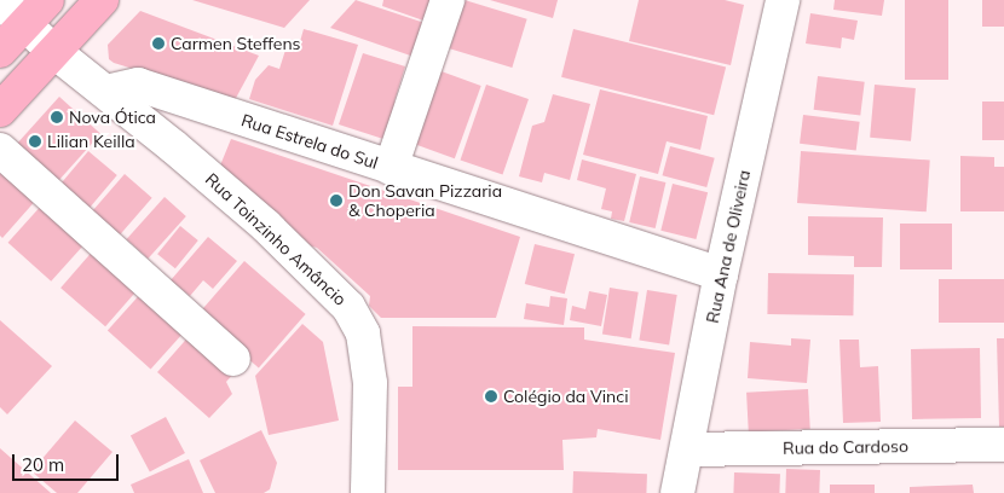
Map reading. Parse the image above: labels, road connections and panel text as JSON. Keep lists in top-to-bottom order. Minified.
{"streets":{"street":["Rua Estrela do Sul","Rua Toinzinho Amâncio","Rua Ana de Oliveira","Rua do Cardoso"]},"crossings":[["Rua Estrela do Sul","Rua Toinzinho Amâncio"],["Rua Estrela do Sul","Rua Ana de Oliveira"],["Rua Ana de Oliveira","Rua do Cardoso"]],"places":["Carmen Steffens","Nova Ótica","Lilian Keilla","Don Savan Pizzaria & Choperia","Colégio da Vinci"],"scale_bar":"20 m"}
